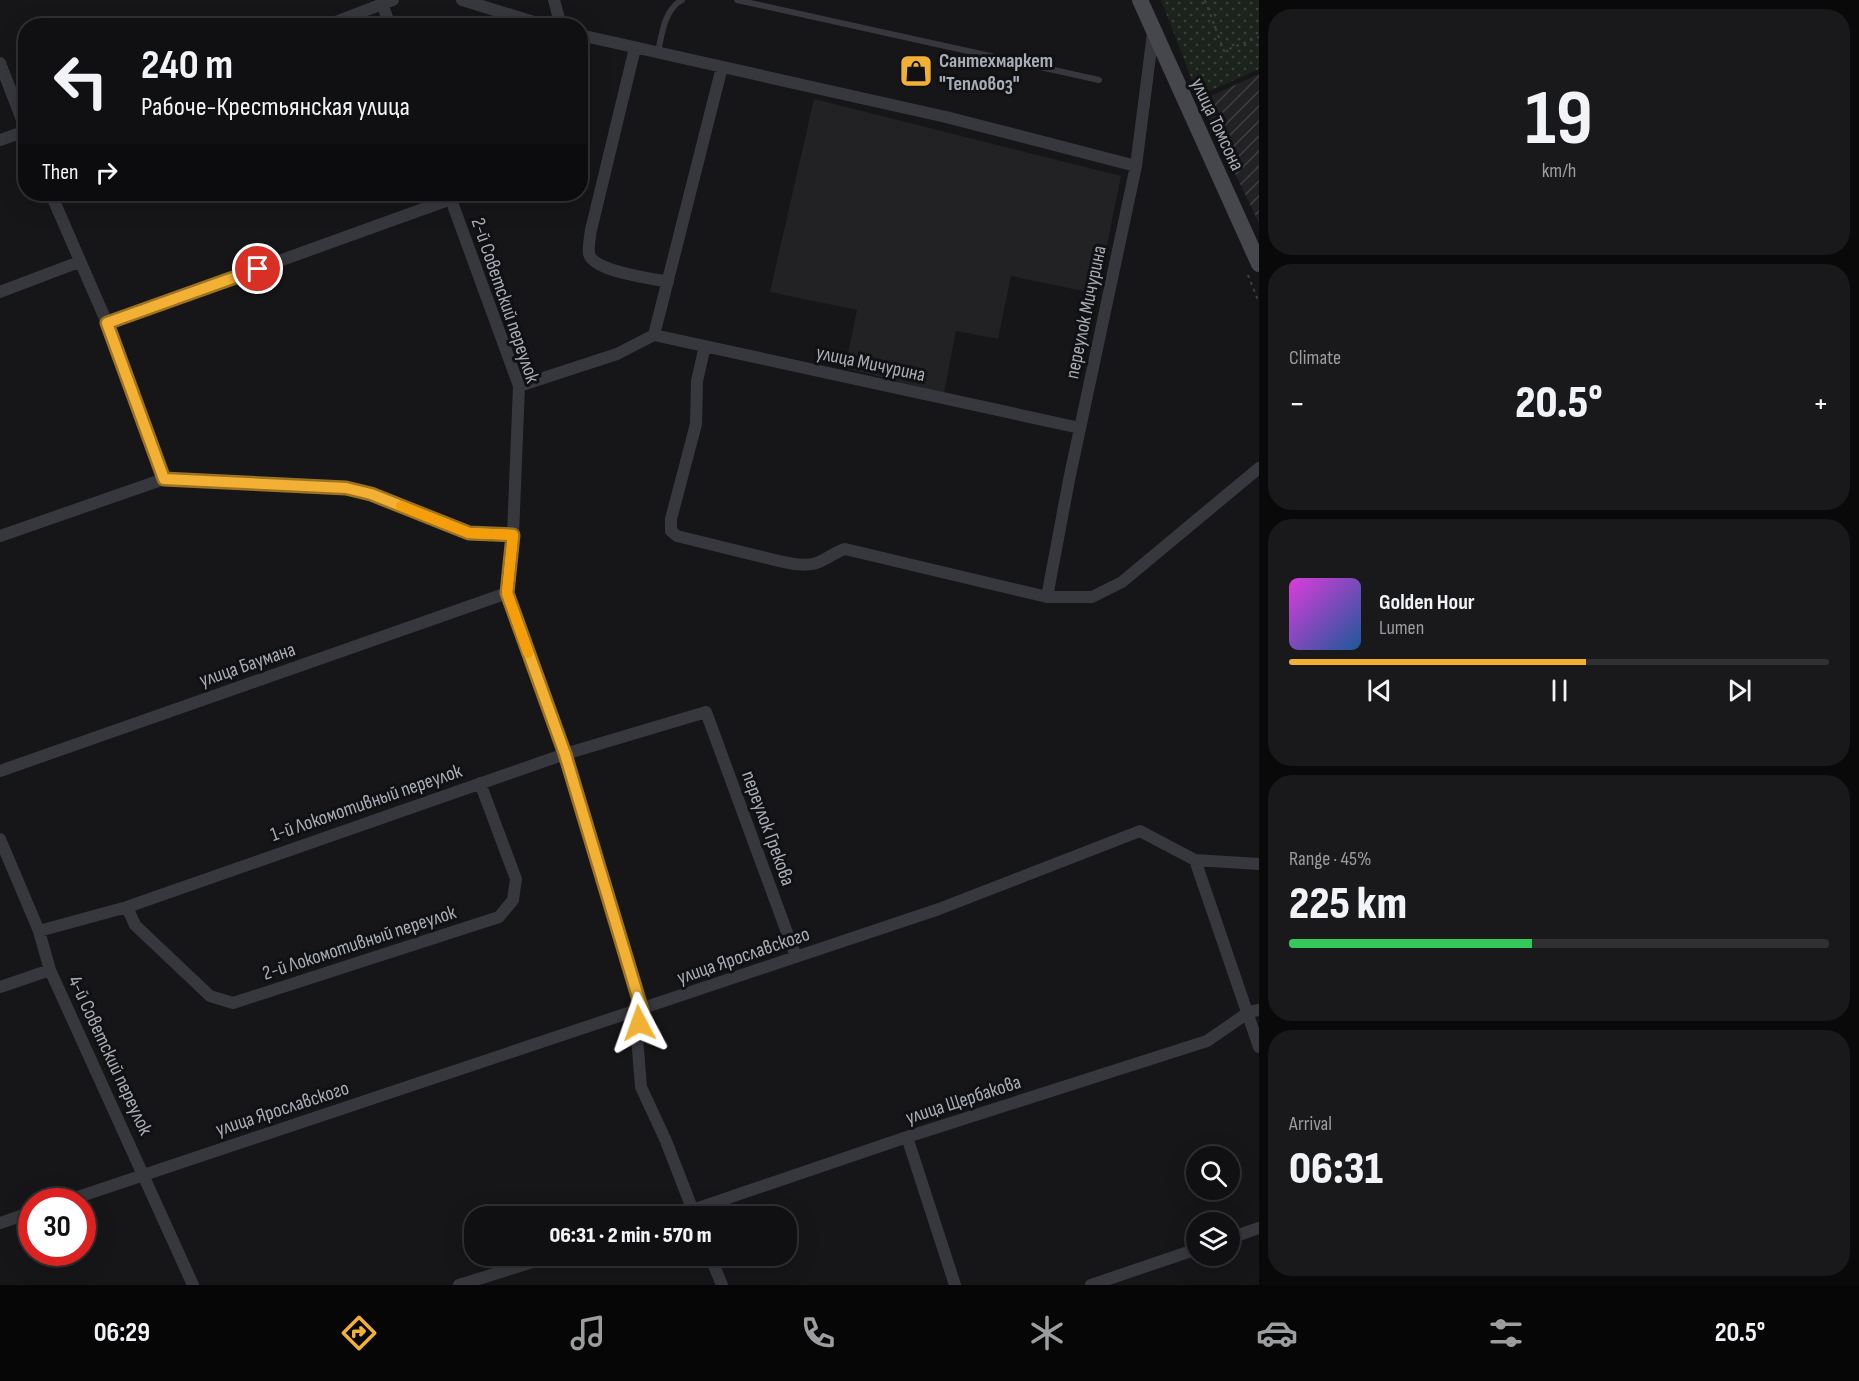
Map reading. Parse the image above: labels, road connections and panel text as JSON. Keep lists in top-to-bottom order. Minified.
{"streets":{"street":["улица Томсона","2-й Советский переулок","переулок Мичурина","улица Мичурина","улица Баумана","1-й Локомотивный переулок","переулок Грекова","2-й Локомотивный переулок","улица Ярославского","4-й Советский переулок","улица Щербакова"]},"crossings":[["улица Томсона","переулок Мичурина"],["2-й Советский переулок","улица Баумана"],["2-й Советский переулок","1-й Локомотивный переулок"],["2-й Советский переулок","улица Ярославского"],["переулок Мичурина","улица Мичурина"],["1-й Локомотивный переулок","переулок Грекова"],["1-й Локомотивный переулок","2-й Локомотивный переулок"],["1-й Локомотивный переулок","4-й Советский переулок"],["переулок Грекова","улица Ярославского"],["улица Ярославского","4-й Советский переулок"]],"places":{"shop":["Сантехмаркет \"Тепловоз\""]},"page":{"tile":[["19","km/h"],"Climate",["Range · 45%","225 km"],["Arrival","06:31"]],"turn":["240 m","Рабоче-Крестьянская улица"],"then":"Then","heat":["−","20.5°","+"],"song":["Golden Hour","Lumen"],"limit":"30","trip":"06:31 · 2 min · 570 m","tabs":["06:29","20.5°"]}}
